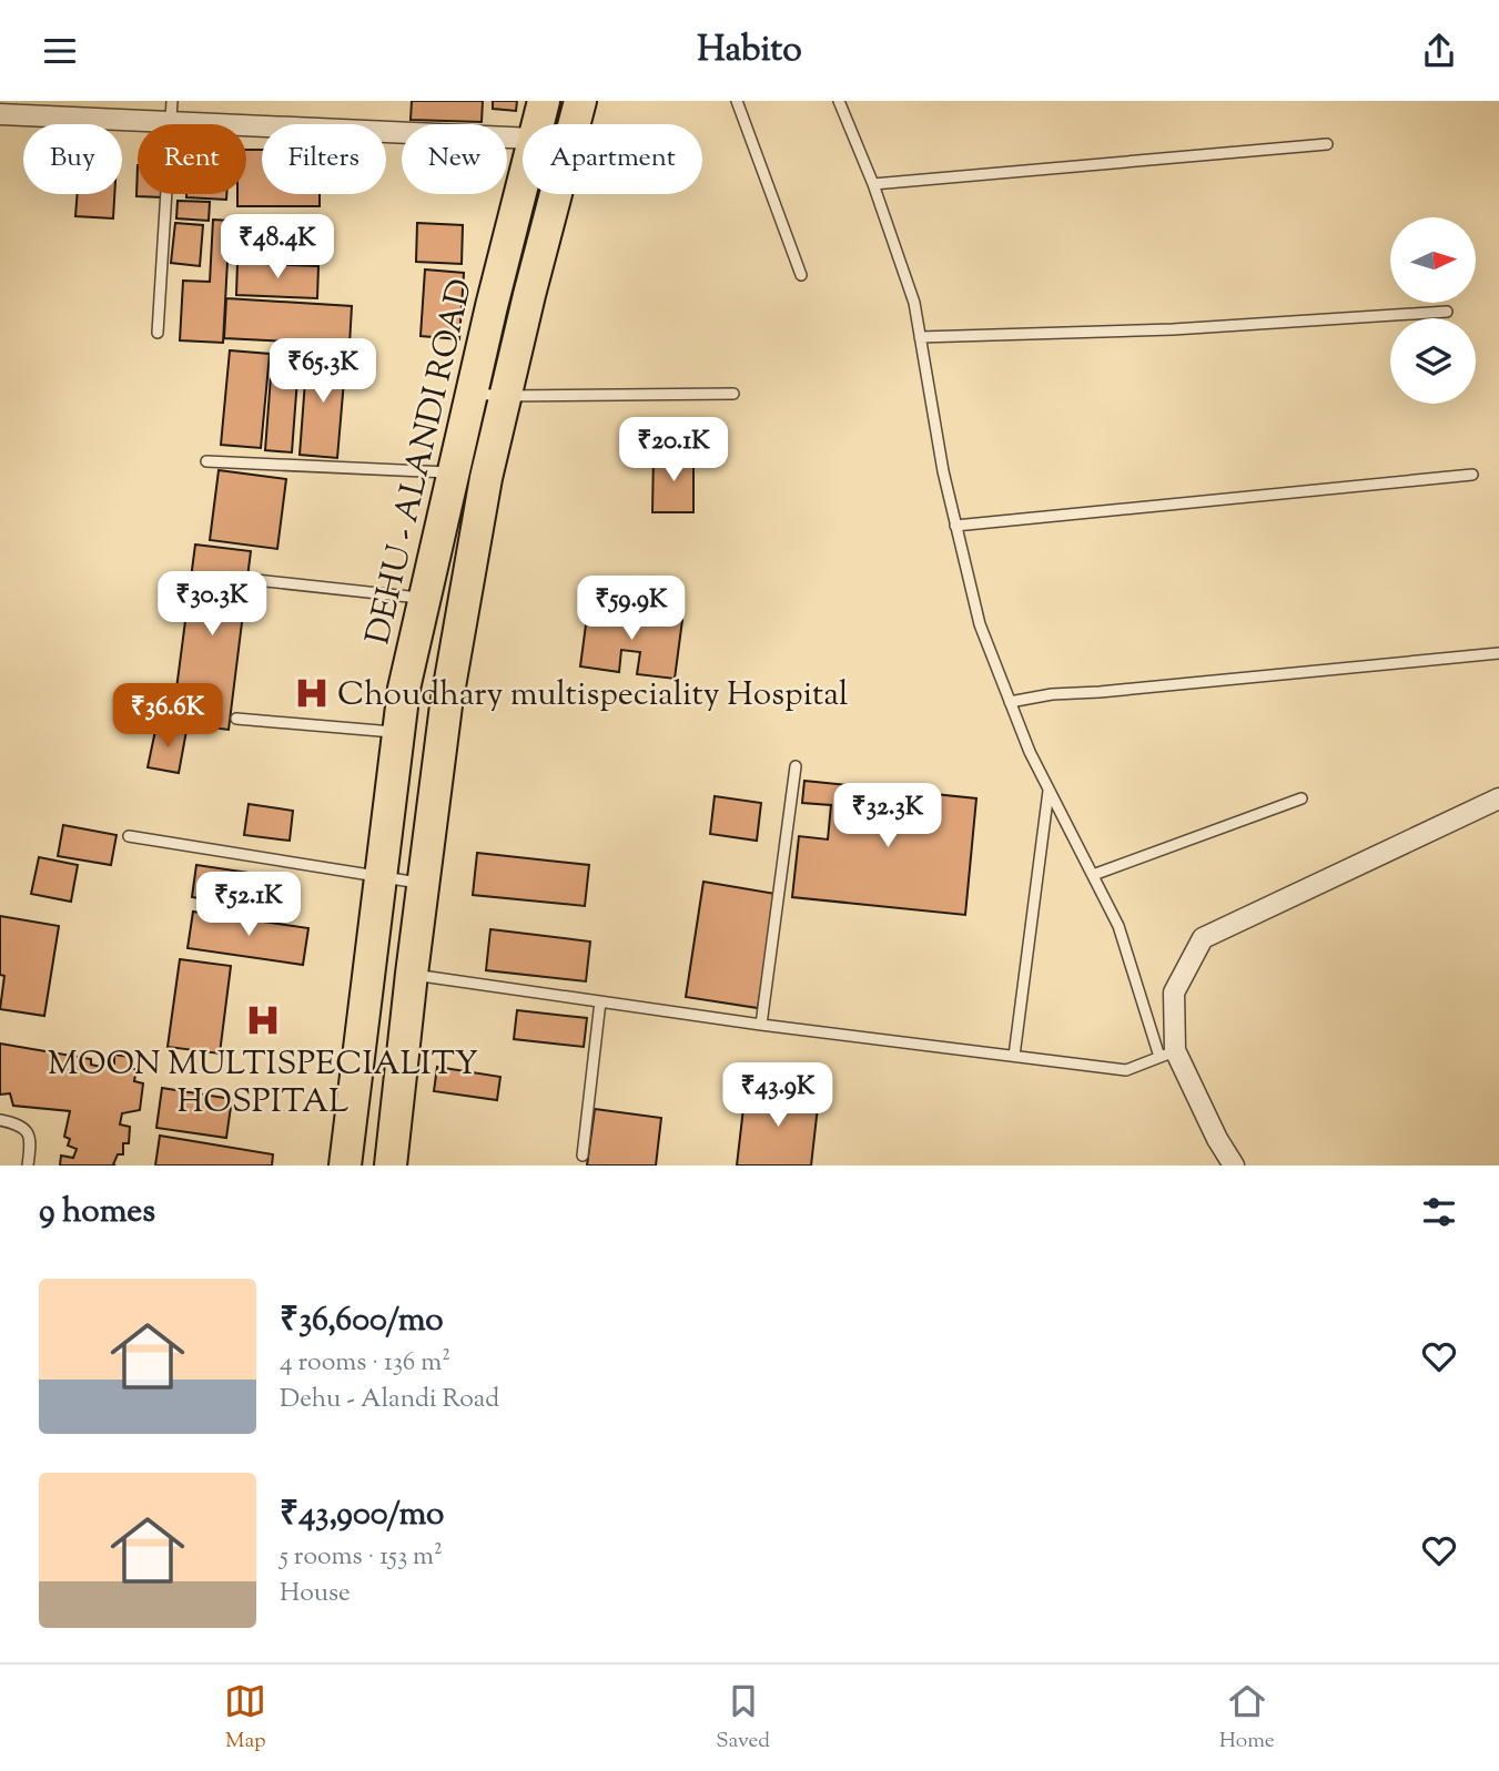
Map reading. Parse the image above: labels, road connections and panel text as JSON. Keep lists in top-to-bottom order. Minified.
{"streets":{"main road":["DEHU - ALANDI ROAD"]},"places":{"hospital":["Choudhary multispeciality Hospital","MOON MULTISPECIALITY HOSPITAL"]},"north":"right","page":{"header":"Habito","chip":["Buy","Rent","Filters","New","Apartment"],"price":["₹48.4K","₹65.3K","₹20.1K","₹30.3K","₹59.9K","₹36.6K","₹32.3K","₹52.1K","₹43.9K"],"heading":"9 homes","list":[{"name":"₹36,600/mo","note":"4 rooms · 136 m² · Dehu - Alandi Road"},{"name":"₹43,900/mo","note":"5 rooms · 153 m² · House"}],"tabs":["Map","Saved","Home"]}}
